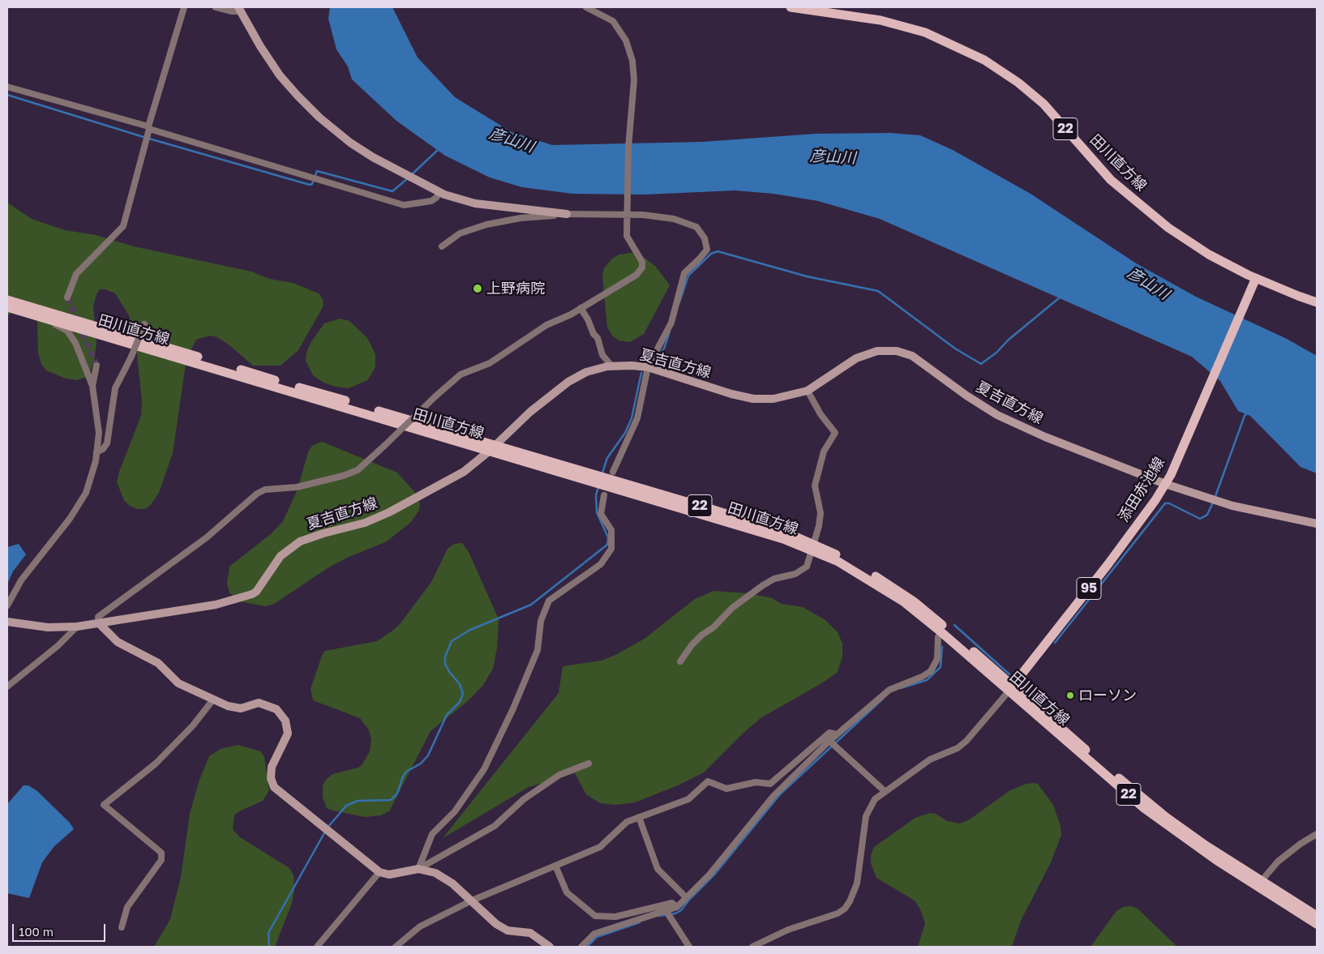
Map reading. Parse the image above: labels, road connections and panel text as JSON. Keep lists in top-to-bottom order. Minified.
{"streets":{"main road":["22","田川直方線","夏吉直方線","添田赤池線","95"]},"crossings":[["田川直方線","夏吉直方線"],["田川直方線","添田赤池線"],["夏吉直方線","添田赤池線"]],"water":["彦山川"],"places":["上野病院","ローソン"],"scale_bar":"100 m"}
